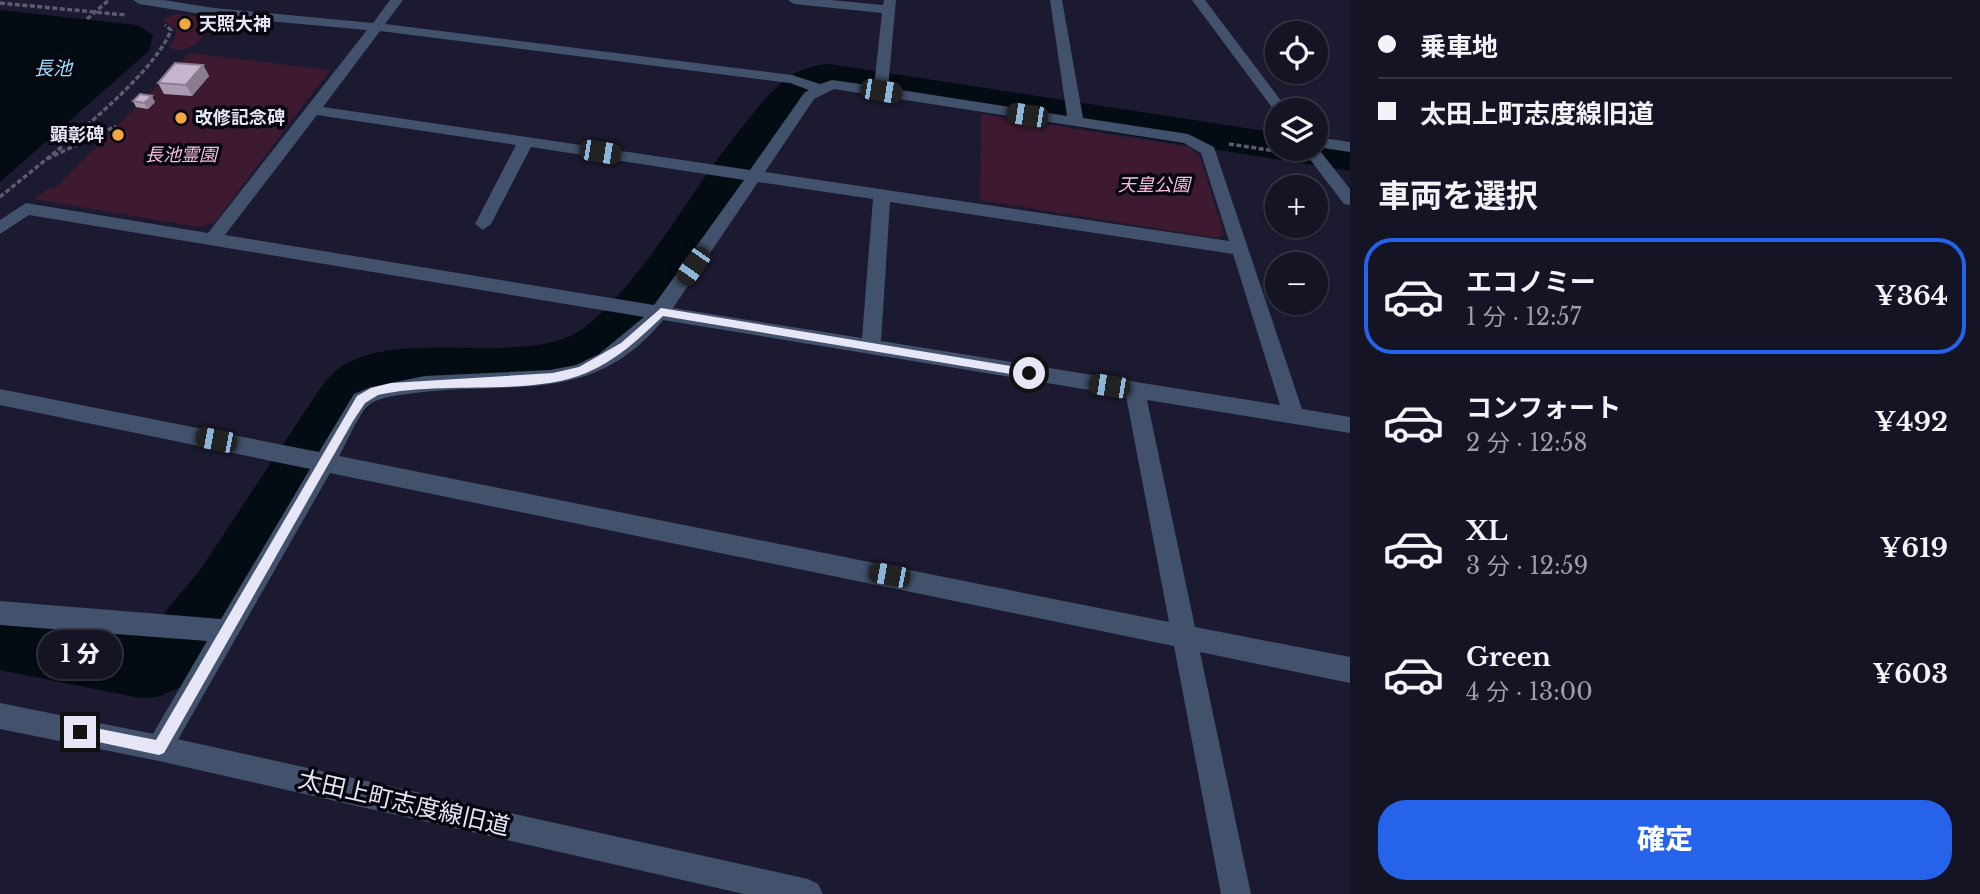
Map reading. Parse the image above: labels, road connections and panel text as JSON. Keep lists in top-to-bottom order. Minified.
{"streets":{"street":["太田上町志度線旧道"]},"water":["長池"],"parks":["長池霊園","天皇公園"],"places":["天照大神","改修記念碑","顕彰碑"],"page":{"banner":["乗車地","太田上町志度線旧道"],"map_buttons":["+","−"],"heading":"車両を選択","list":[{"name":"エコノミー","note":"1 分 · 12:57","value":"¥364"},{"name":"コンフォート","note":"2 分 · 12:58","value":"¥492"},{"name":"XL","note":"3 分 · 12:59","value":"¥619"},{"name":"Green","note":"4 分 · 13:00","value":"¥603"}],"bubble":"1 分","buttons":"確定"}}
